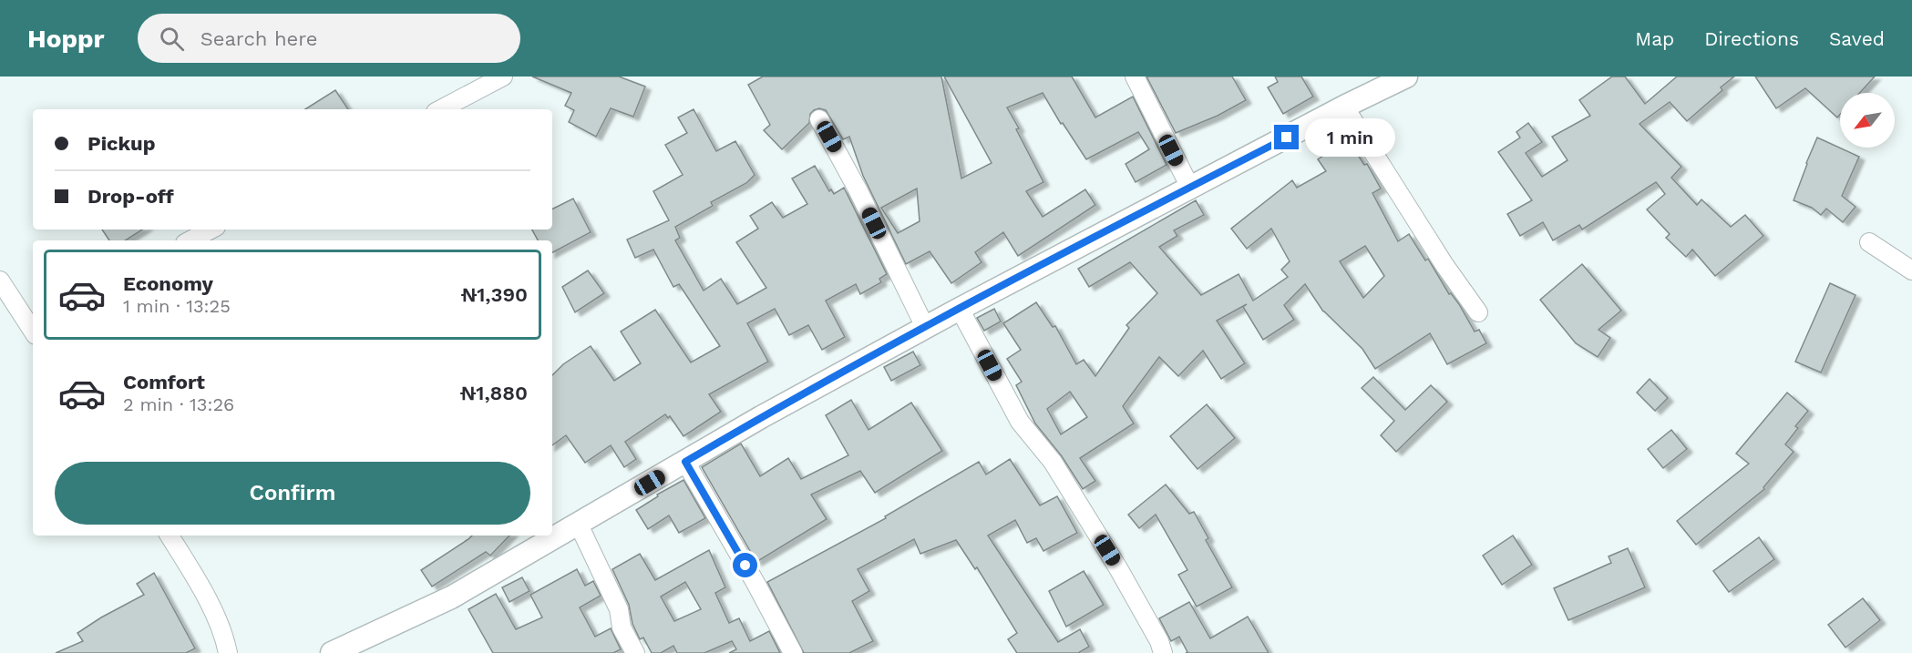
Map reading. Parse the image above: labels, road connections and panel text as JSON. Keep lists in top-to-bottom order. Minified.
{"north":"bottom left","page":{"header":"Hoppr","search":"Search here","nav":["Map","Directions","Saved"],"banner":["Pickup","Drop-off"],"bubble":"1 min","list":[{"name":"Economy","note":"1 min · 13:25","value":"₦1,390"},{"name":"Comfort","note":"2 min · 13:26","value":"₦1,880"}],"buttons":"Confirm"}}
